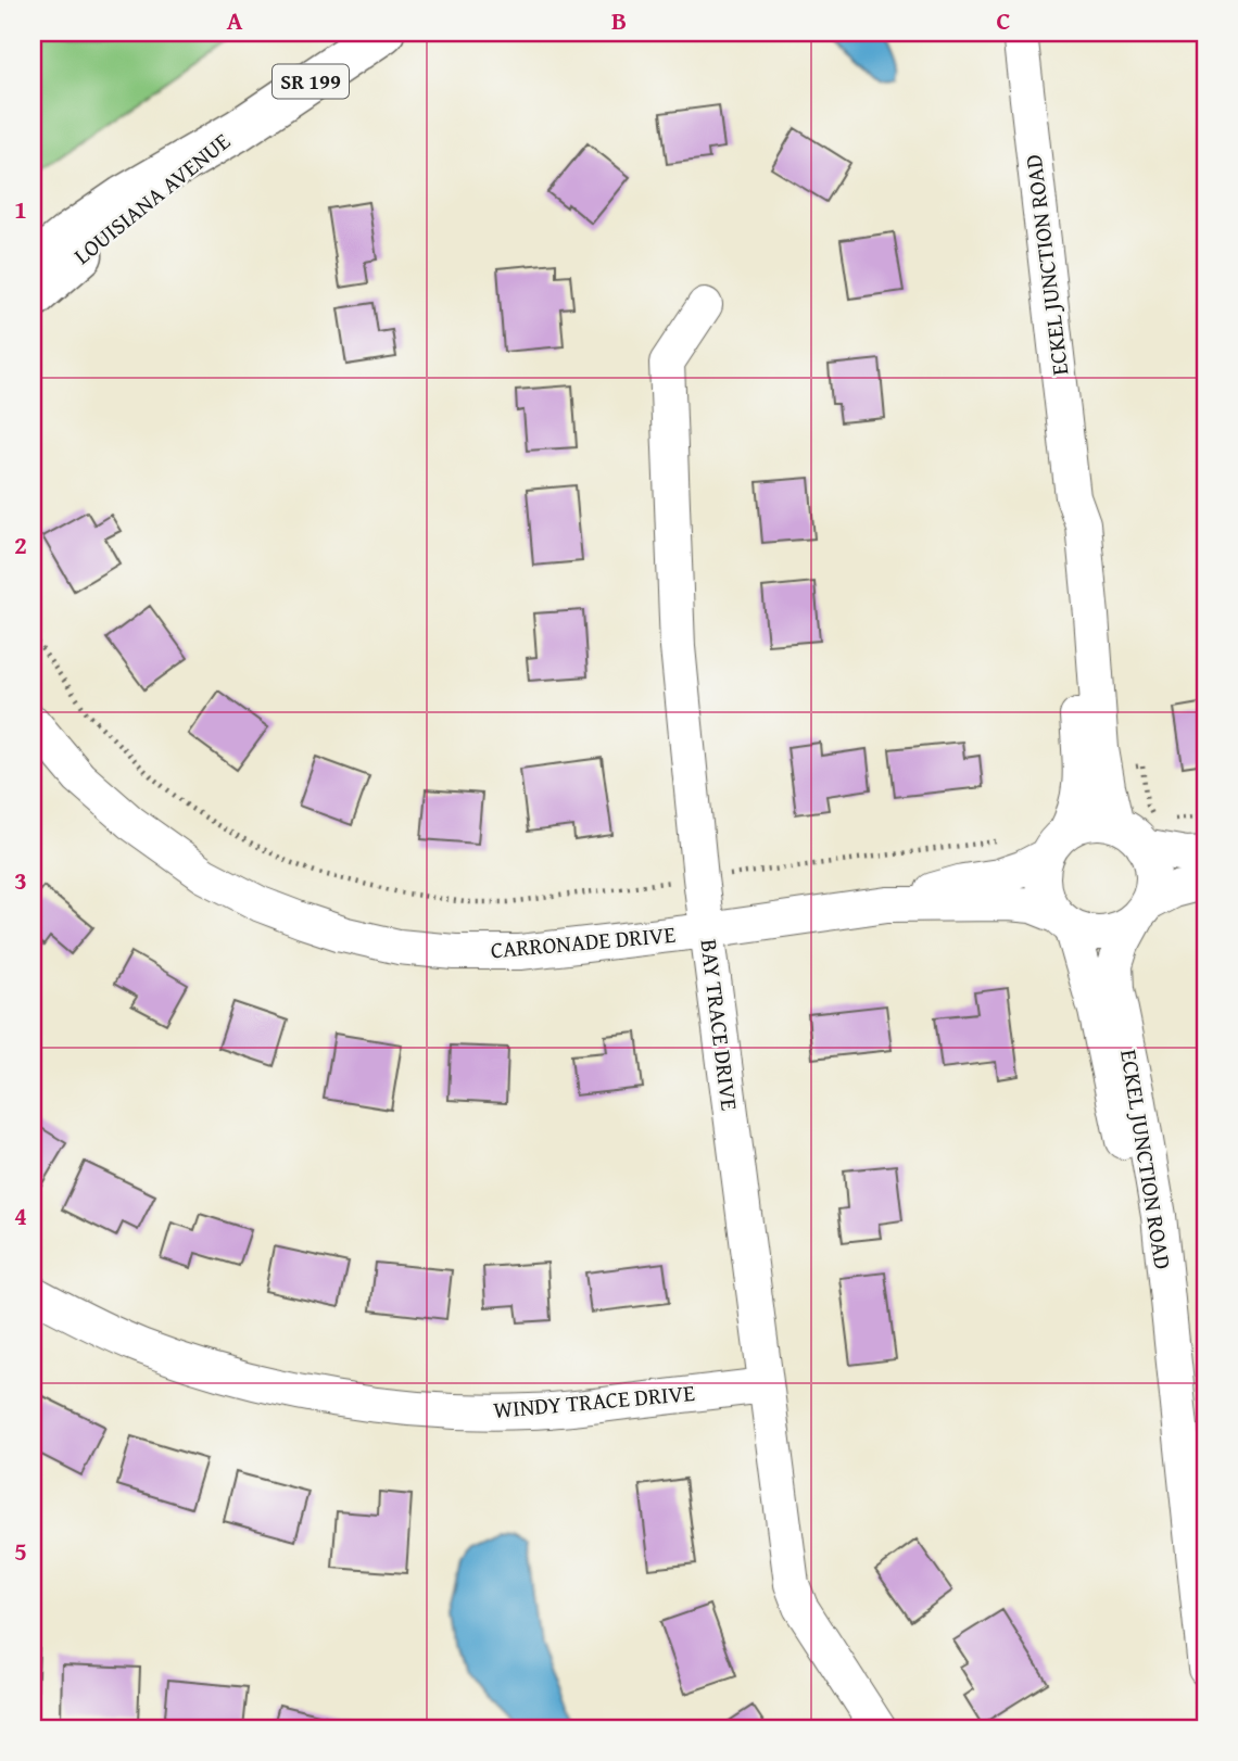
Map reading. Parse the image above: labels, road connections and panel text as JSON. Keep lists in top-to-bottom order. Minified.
{"streets":{"main road":["SR 199","LOUISIANA AVENUE"],"street":["ECKEL JUNCTION ROAD","CARRONADE DRIVE","BAY TRACE DRIVE","WINDY TRACE DRIVE"]},"crossings":[["ECKEL JUNCTION ROAD","CARRONADE DRIVE"],["CARRONADE DRIVE","BAY TRACE DRIVE"],["BAY TRACE DRIVE","WINDY TRACE DRIVE"]],"grid":{"columns":["A","B","C"],"rows":["1","2","3","4","5"]}}
